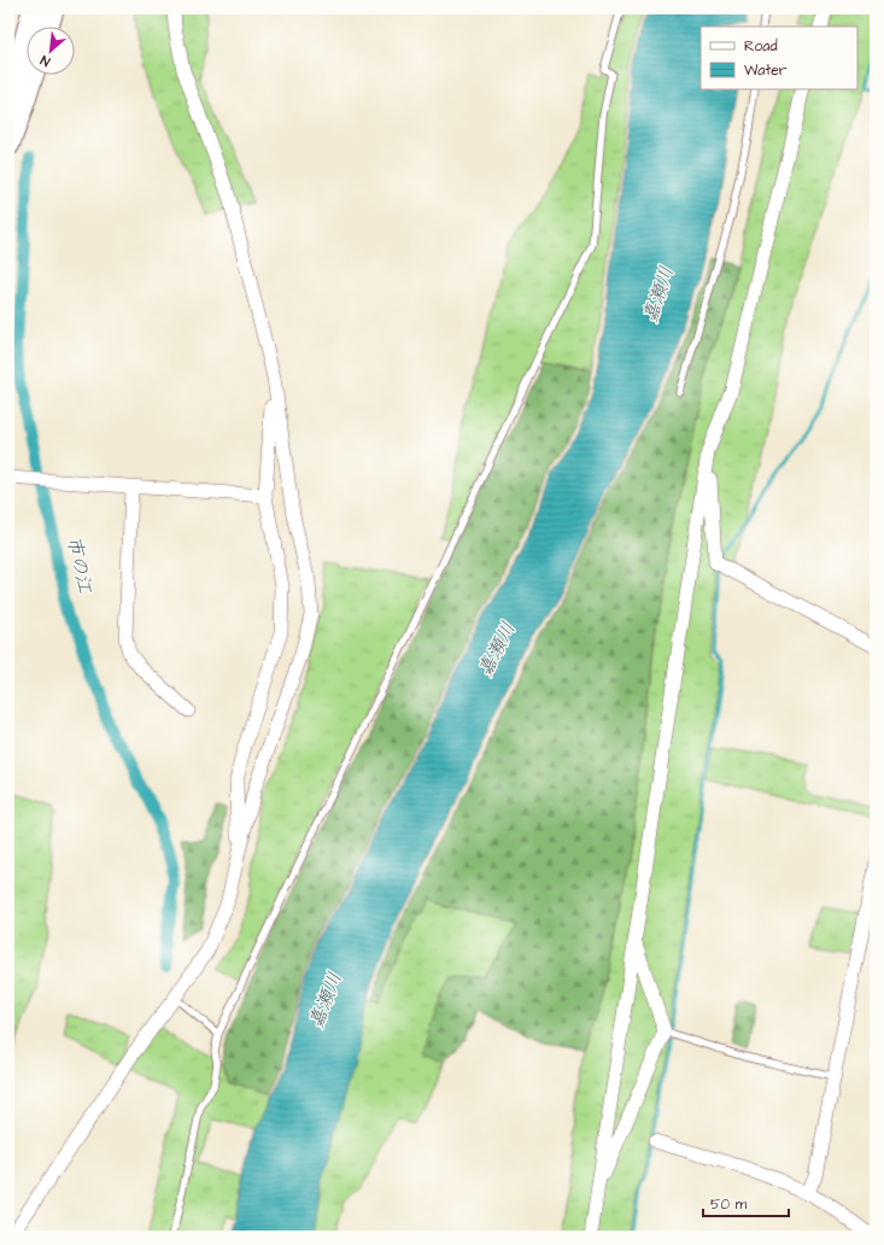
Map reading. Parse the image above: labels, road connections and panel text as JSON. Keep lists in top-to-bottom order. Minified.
{"water":["嘉瀬川","市の江"],"legend":["Road","Water"],"scale_bar":"50 m","north":"bottom left"}
